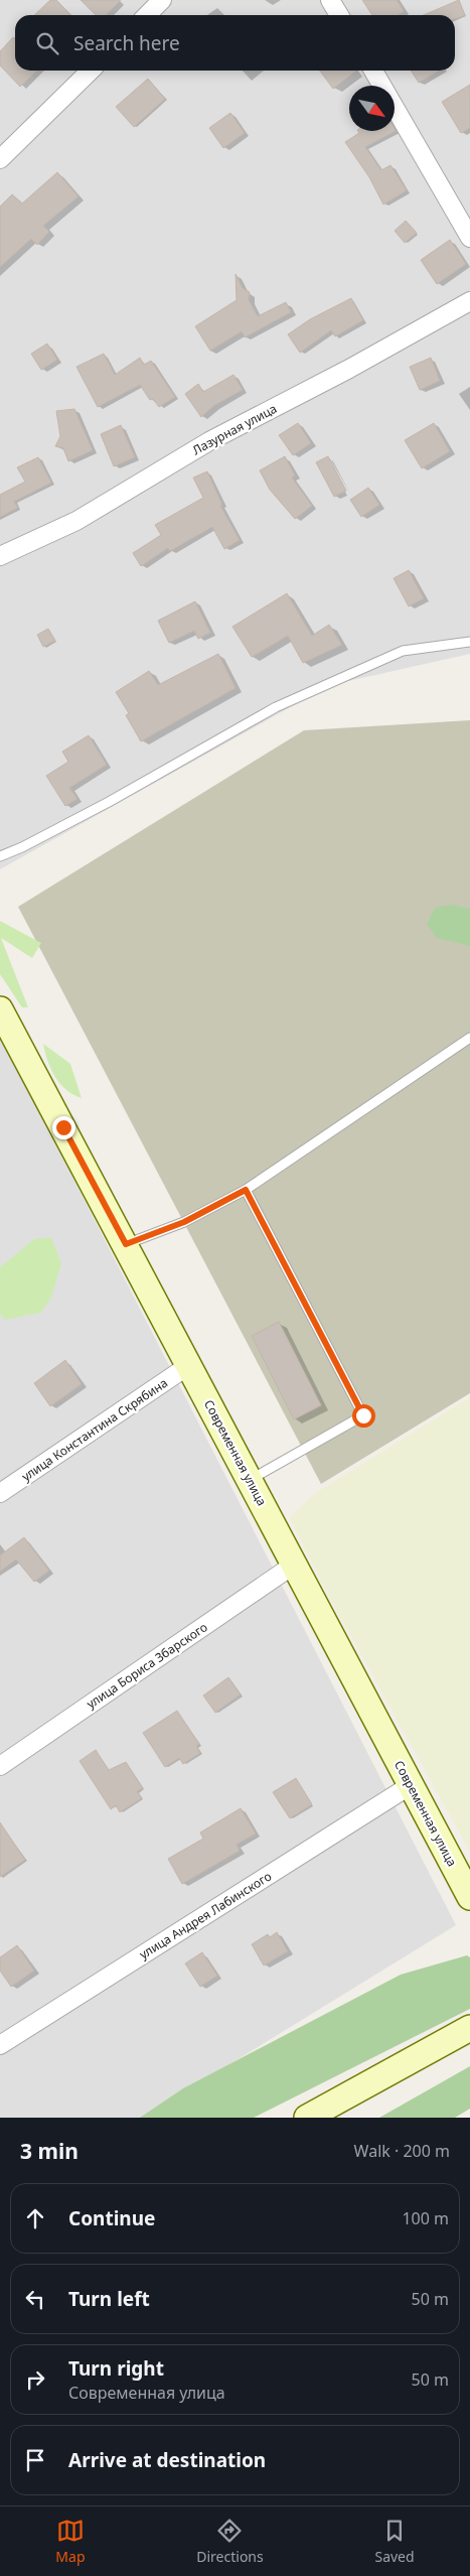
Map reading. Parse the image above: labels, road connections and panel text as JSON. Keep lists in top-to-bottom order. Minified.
{"streets":{"street":["Лазурная улица","улица Константина Скрябина","Современная улица","улица Бориса Збарского","улица Андрея Лабинского"]},"crossings":[["улица Константина Скрябина","Современная улица"],["Современная улица","улица Бориса Збарского"],["Современная улица","улица Андрея Лабинского"]],"north":"bottom right","page":{"search":"Search here","heading":["3 min","Walk · 200 m"],"list":[["Continue","100 m"],["Turn left","50 m"],["Turn right","Современная улица","50 m"],"Arrive at destination"],"nav":["Map","Directions","Saved"]}}
